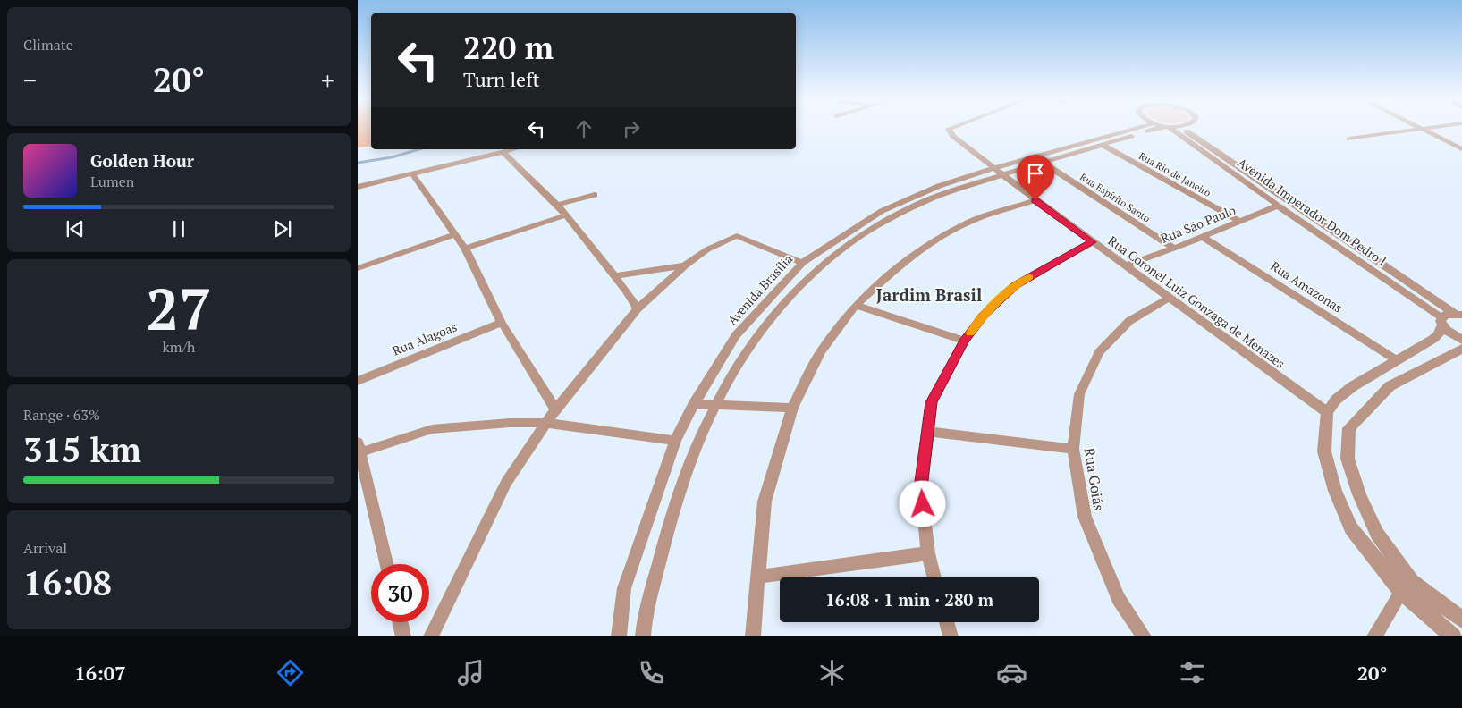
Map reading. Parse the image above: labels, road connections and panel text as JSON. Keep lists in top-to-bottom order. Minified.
{"streets":{"street":["Rua Rio de Janeiro","Rua Espírito Santo","Avenida Imperador Dom Pedro l","Rua São Paulo","Rua Amazonas","Avenida Brasília","Rua Coronel Luiz Gonzaga de Menazes","Rua Alagoas","Rua Goiás"]},"crossings":[["Rua Rio de Janeiro","Rua São Paulo"],["Rua Espírito Santo","Rua São Paulo"],["Avenida Imperador Dom Pedro l","Rua São Paulo"],["Rua São Paulo","Rua Amazonas"],["Rua São Paulo","Rua Coronel Luiz Gonzaga de Menazes"],["Avenida Brasília","Rua Coronel Luiz Gonzaga de Menazes"],["Rua Coronel Luiz Gonzaga de Menazes","Rua Goiás"]],"districts":["Jardim Brasil"],"page":{"tile":["Climate",["27","km/h"],["Range · 63%","315 km"],["Arrival","16:08"]],"turn":["220 m","Turn left"],"heat":["−","20°","+"],"song":["Golden Hour","Lumen"],"limit":"30","trip":"16:08 · 1 min · 280 m","tabs":["16:07","20°"]}}
